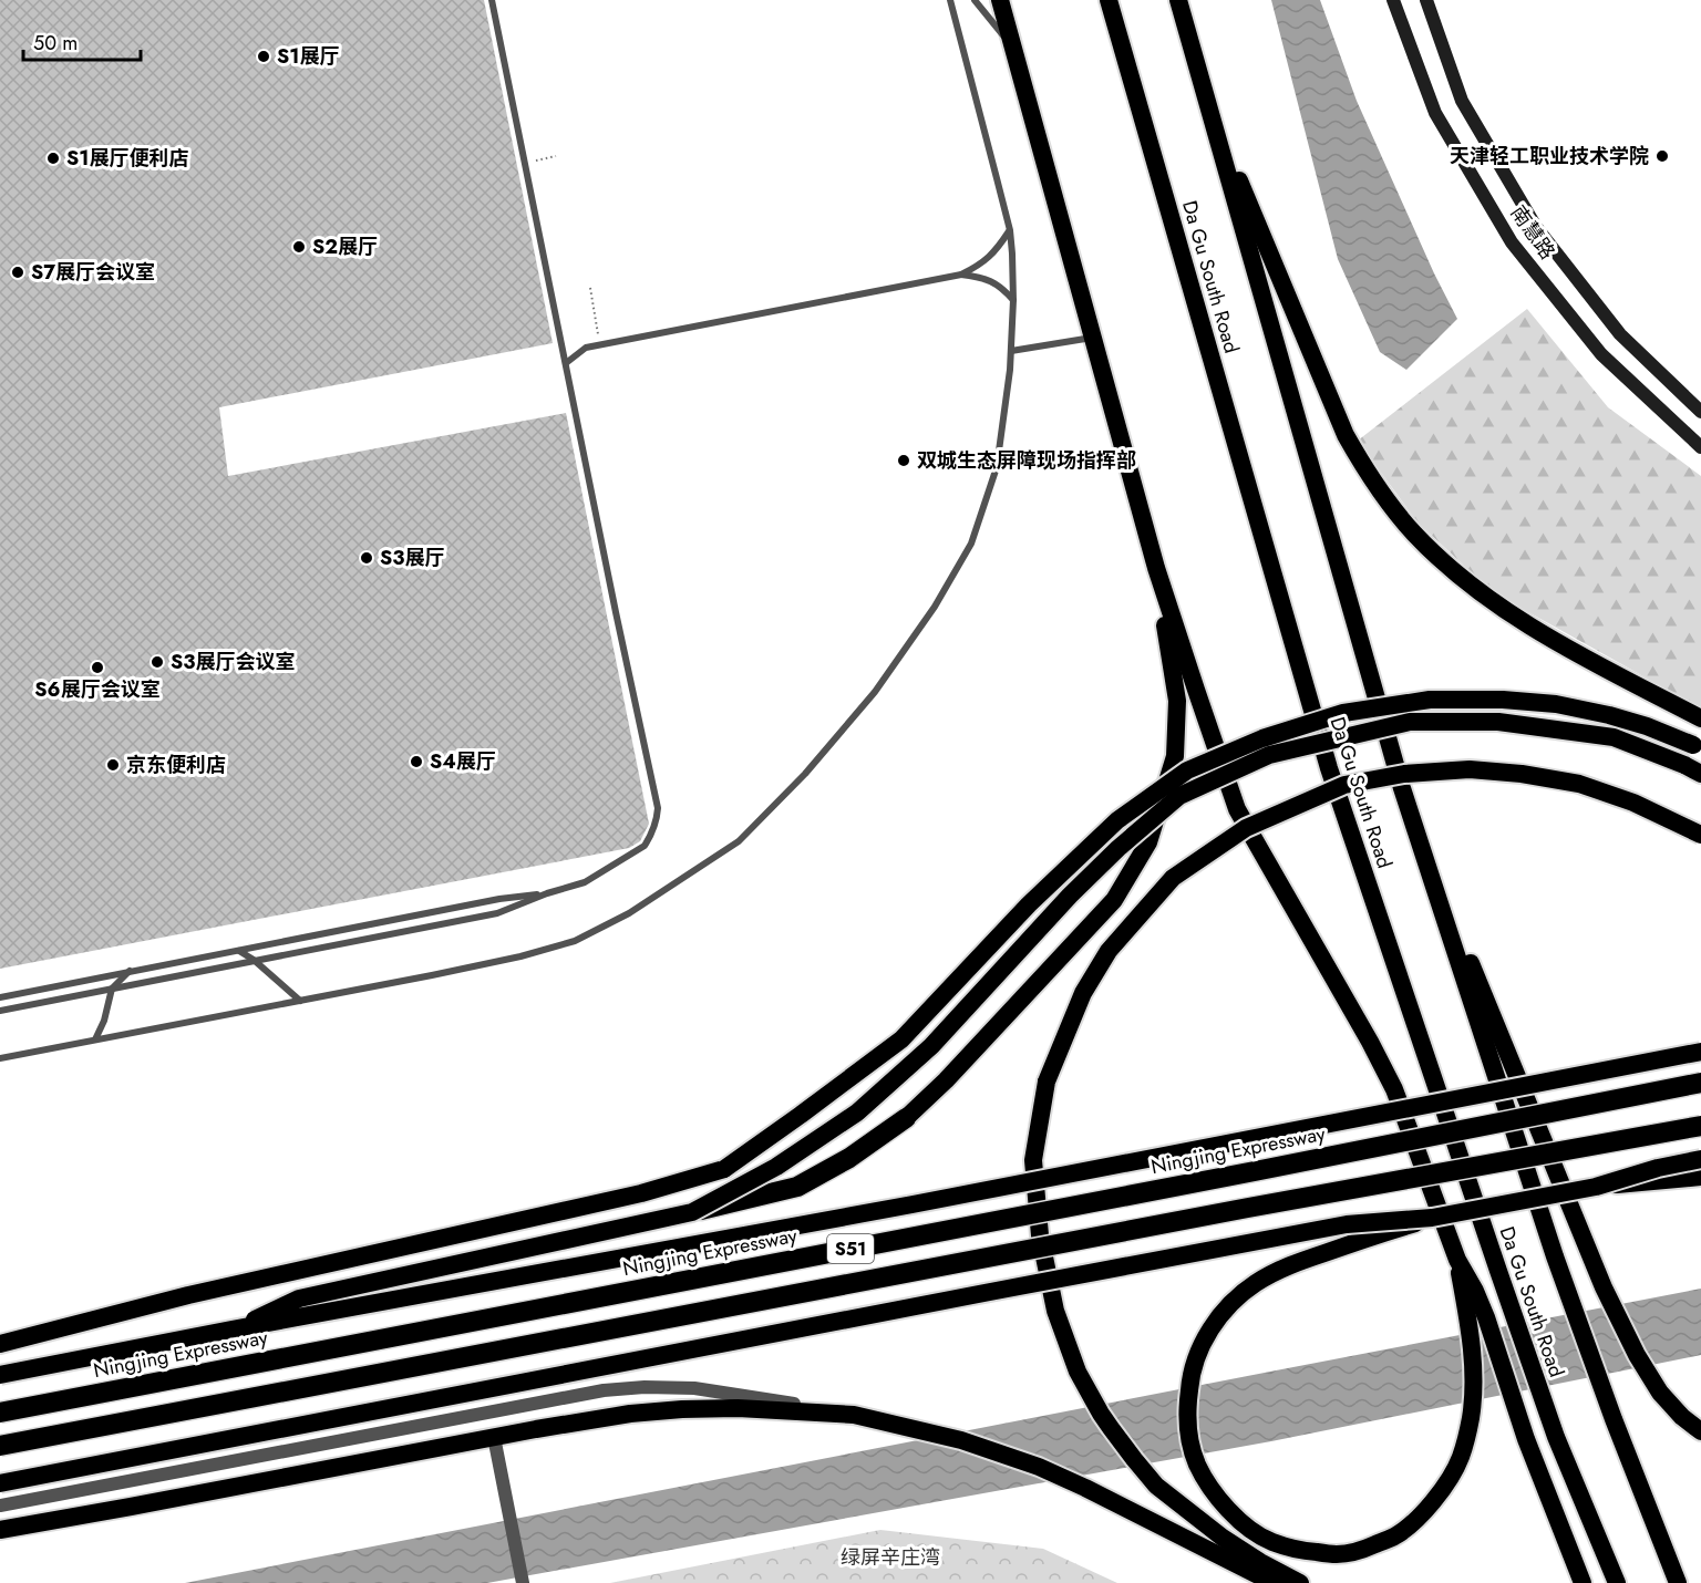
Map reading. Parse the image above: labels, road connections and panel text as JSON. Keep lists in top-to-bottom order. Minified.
{"streets":{"highway":["Da Gu South Road","Ningjing Expressway","S51"],"main road":["南慧路"]},"parks":["绿屏辛庄湾"],"places":["S1展厅","天津轻工职业技术学院","S1展厅便利店","S2展厅","S7展厅会议室","双城生态屏障现场指挥部","S3展厅","S3展厅会议室","S6展厅会议室","S4展厅","京东便利店"],"scale_bar":"50 m"}
